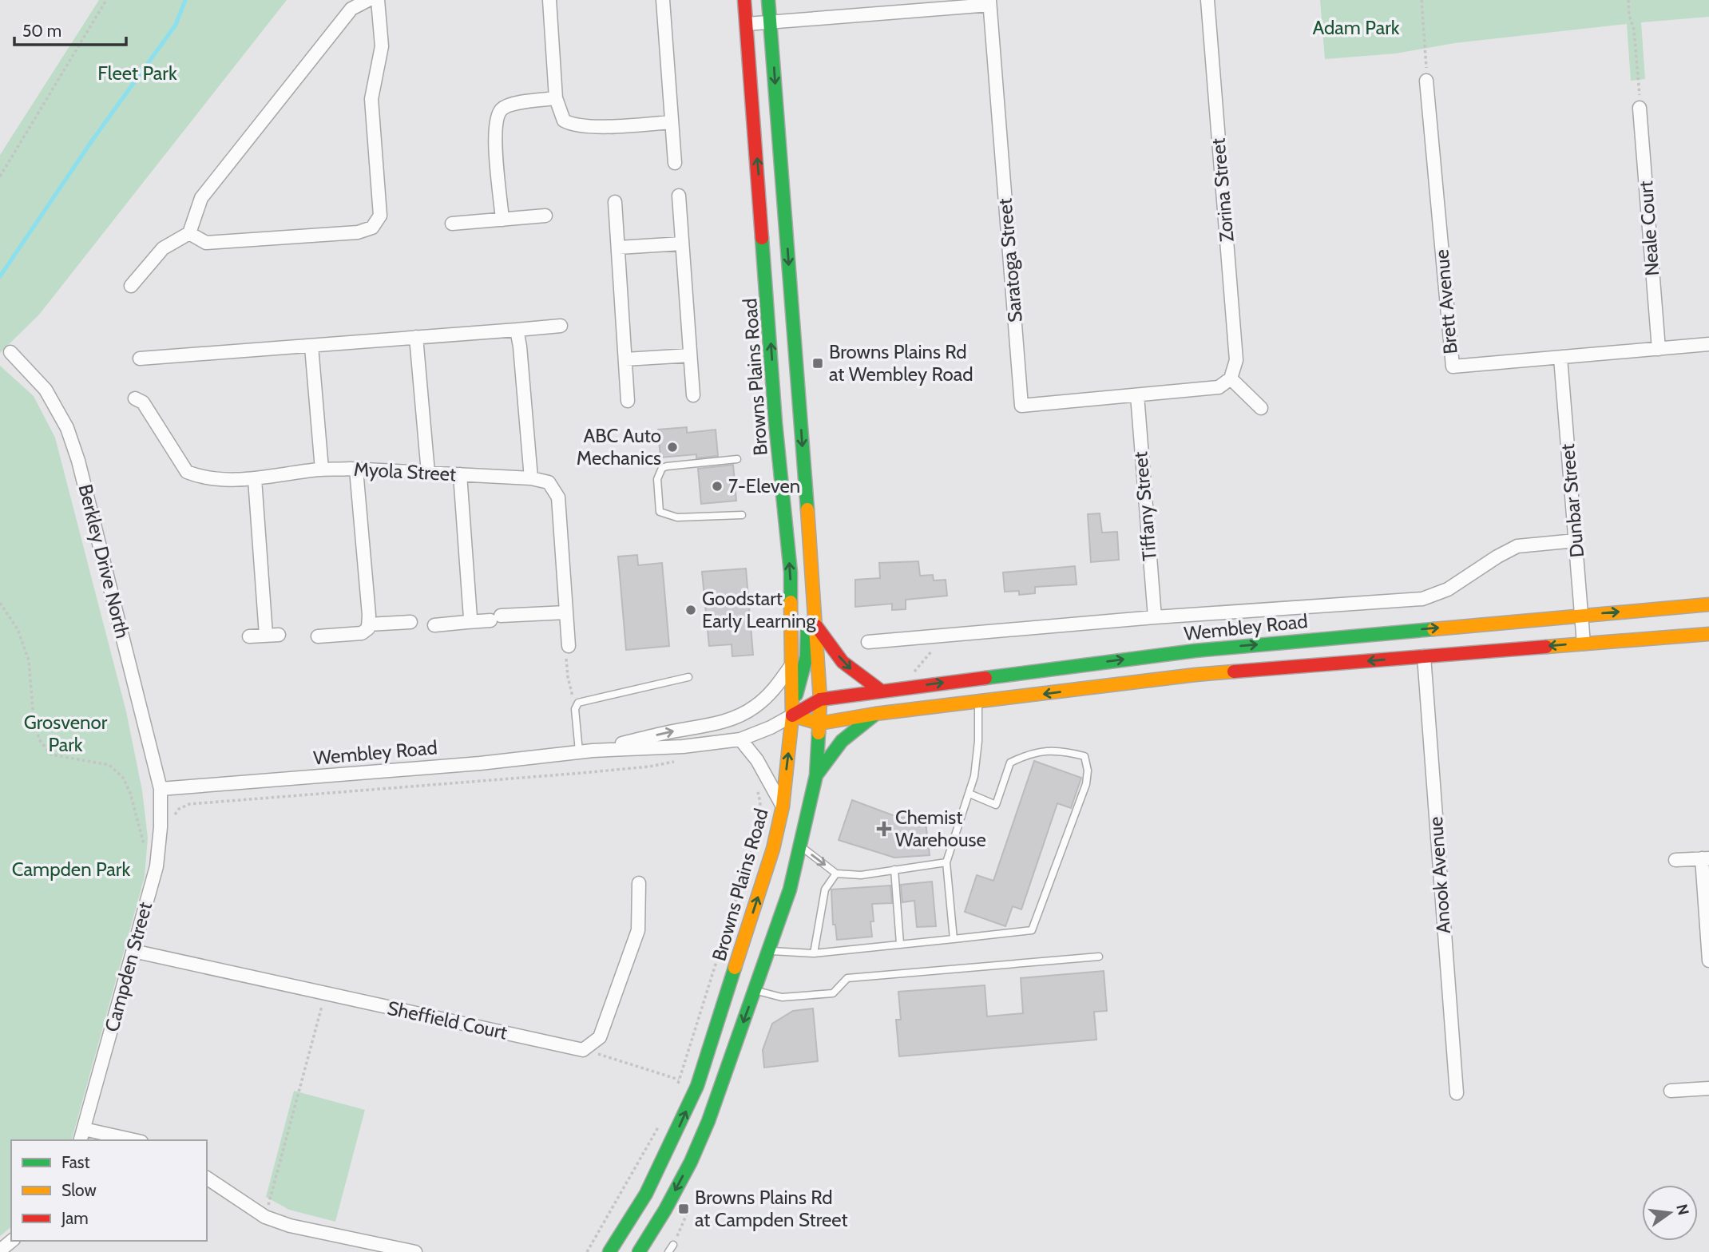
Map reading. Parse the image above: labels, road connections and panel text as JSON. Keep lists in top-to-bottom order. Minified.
{"streets":{"main road":["Browns Plains Road","Wembley Road"],"street":["Zorina Street","Neale Court","Saratoga Street","Brett Avenue","Myola Street","Dunbar Street","Tiffany Street","Berkley Drive North","Anook Avenue","Campden Street","Sheffield Court"]},"crossings":[["Neale Court","Brett Avenue"],["Saratoga Street","Tiffany Street"],["Brett Avenue","Dunbar Street"],["Browns Plains Road","Wembley Road"],["Dunbar Street","Wembley Road"],["Tiffany Street","Wembley Road"],["Berkley Drive North","Wembley Road"],["Berkley Drive North","Campden Street"],["Wembley Road","Campden Street"],["Campden Street","Sheffield Court"]],"parks":["Adam Park","Fleet Park","Grosvenor Park","Campden Park"],"places":{"transit":["Browns Plains Rd at Wembley Road","Browns Plains Rd at Campden Street"],"other":["ABC Auto Mechanics","7-Eleven","Goodstart Early Learning"],"health":["Chemist Warehouse"]},"legend":["Fast","Slow","Jam"],"scale_bar":"50 m","north":"right"}
